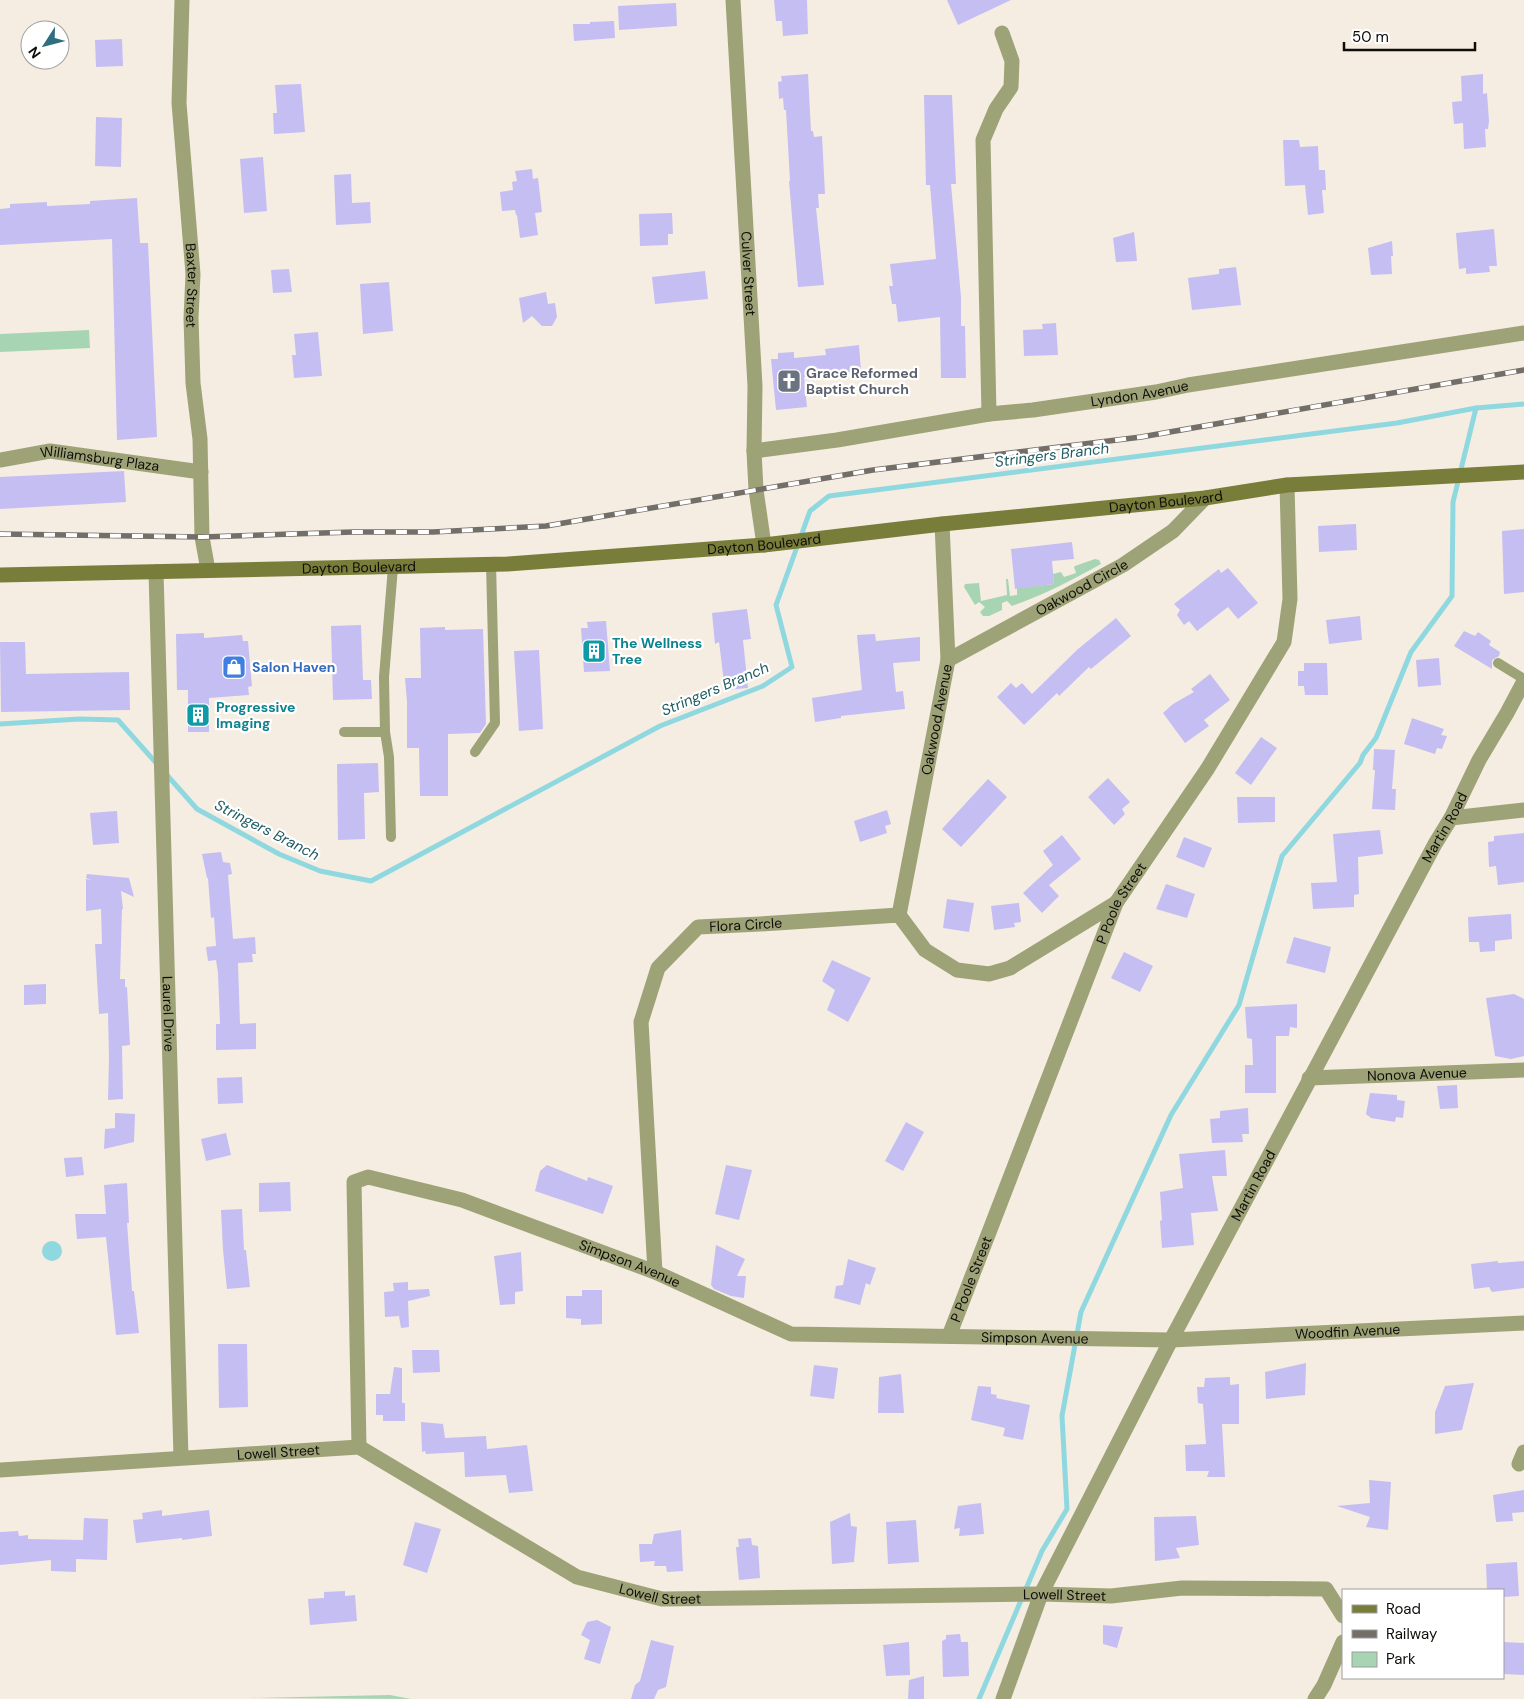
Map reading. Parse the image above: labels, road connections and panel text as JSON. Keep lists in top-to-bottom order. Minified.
{"streets":{"main road":["Dayton Boulevard"],"street":["Culver Street","Baxter Street","Lyndon Avenue","Williamsburg Plaza","Oakwood Circle","Oakwood Avenue","Martin Road","P Poole Street","Flora Circle","Laurel Drive","Nonova Avenue","Simpson Avenue","Woodfin Avenue","Lowell Street"]},"crossings":[["Culver Street","Lyndon Avenue"],["Culver Street","Dayton Boulevard"],["Baxter Street","Williamsburg Plaza"],["Baxter Street","Dayton Boulevard"],["Dayton Boulevard","Oakwood Circle"],["Dayton Boulevard","Oakwood Avenue"],["Dayton Boulevard","P Poole Street"],["Dayton Boulevard","Laurel Drive"],["Oakwood Circle","Oakwood Avenue"],["Oakwood Avenue","Flora Circle"],["Martin Road","Nonova Avenue"],["Martin Road","Simpson Avenue"],["Martin Road","Woodfin Avenue"],["Martin Road","Lowell Street"],["P Poole Street","Simpson Avenue"],["Flora Circle","Simpson Avenue"],["Laurel Drive","Lowell Street"],["Simpson Avenue","Woodfin Avenue"],["Simpson Avenue","Lowell Street"]],"water":["Stringers Branch"],"places":{"church":["Grace Reformed Baptist Church"],"building":["The Wellness Tree","Progressive Imaging"],"shop":["Salon Haven"]},"legend":["Road","Railway","Park"],"scale_bar":"50 m","north":"bottom left"}
